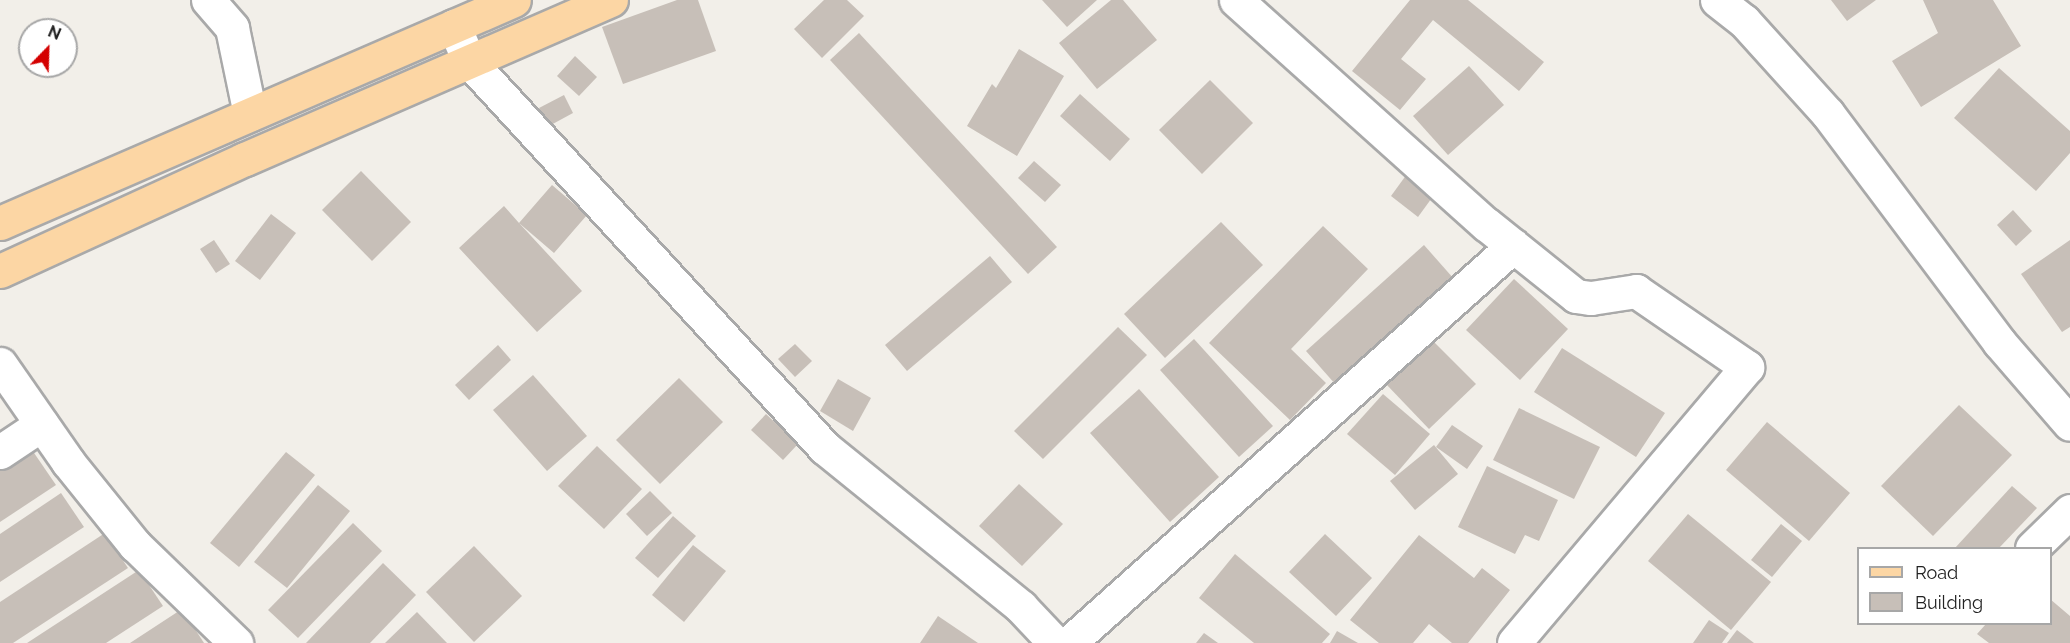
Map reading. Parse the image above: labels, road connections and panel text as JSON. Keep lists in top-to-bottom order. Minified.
{"legend":["Road","Building"],"north":"top right"}
